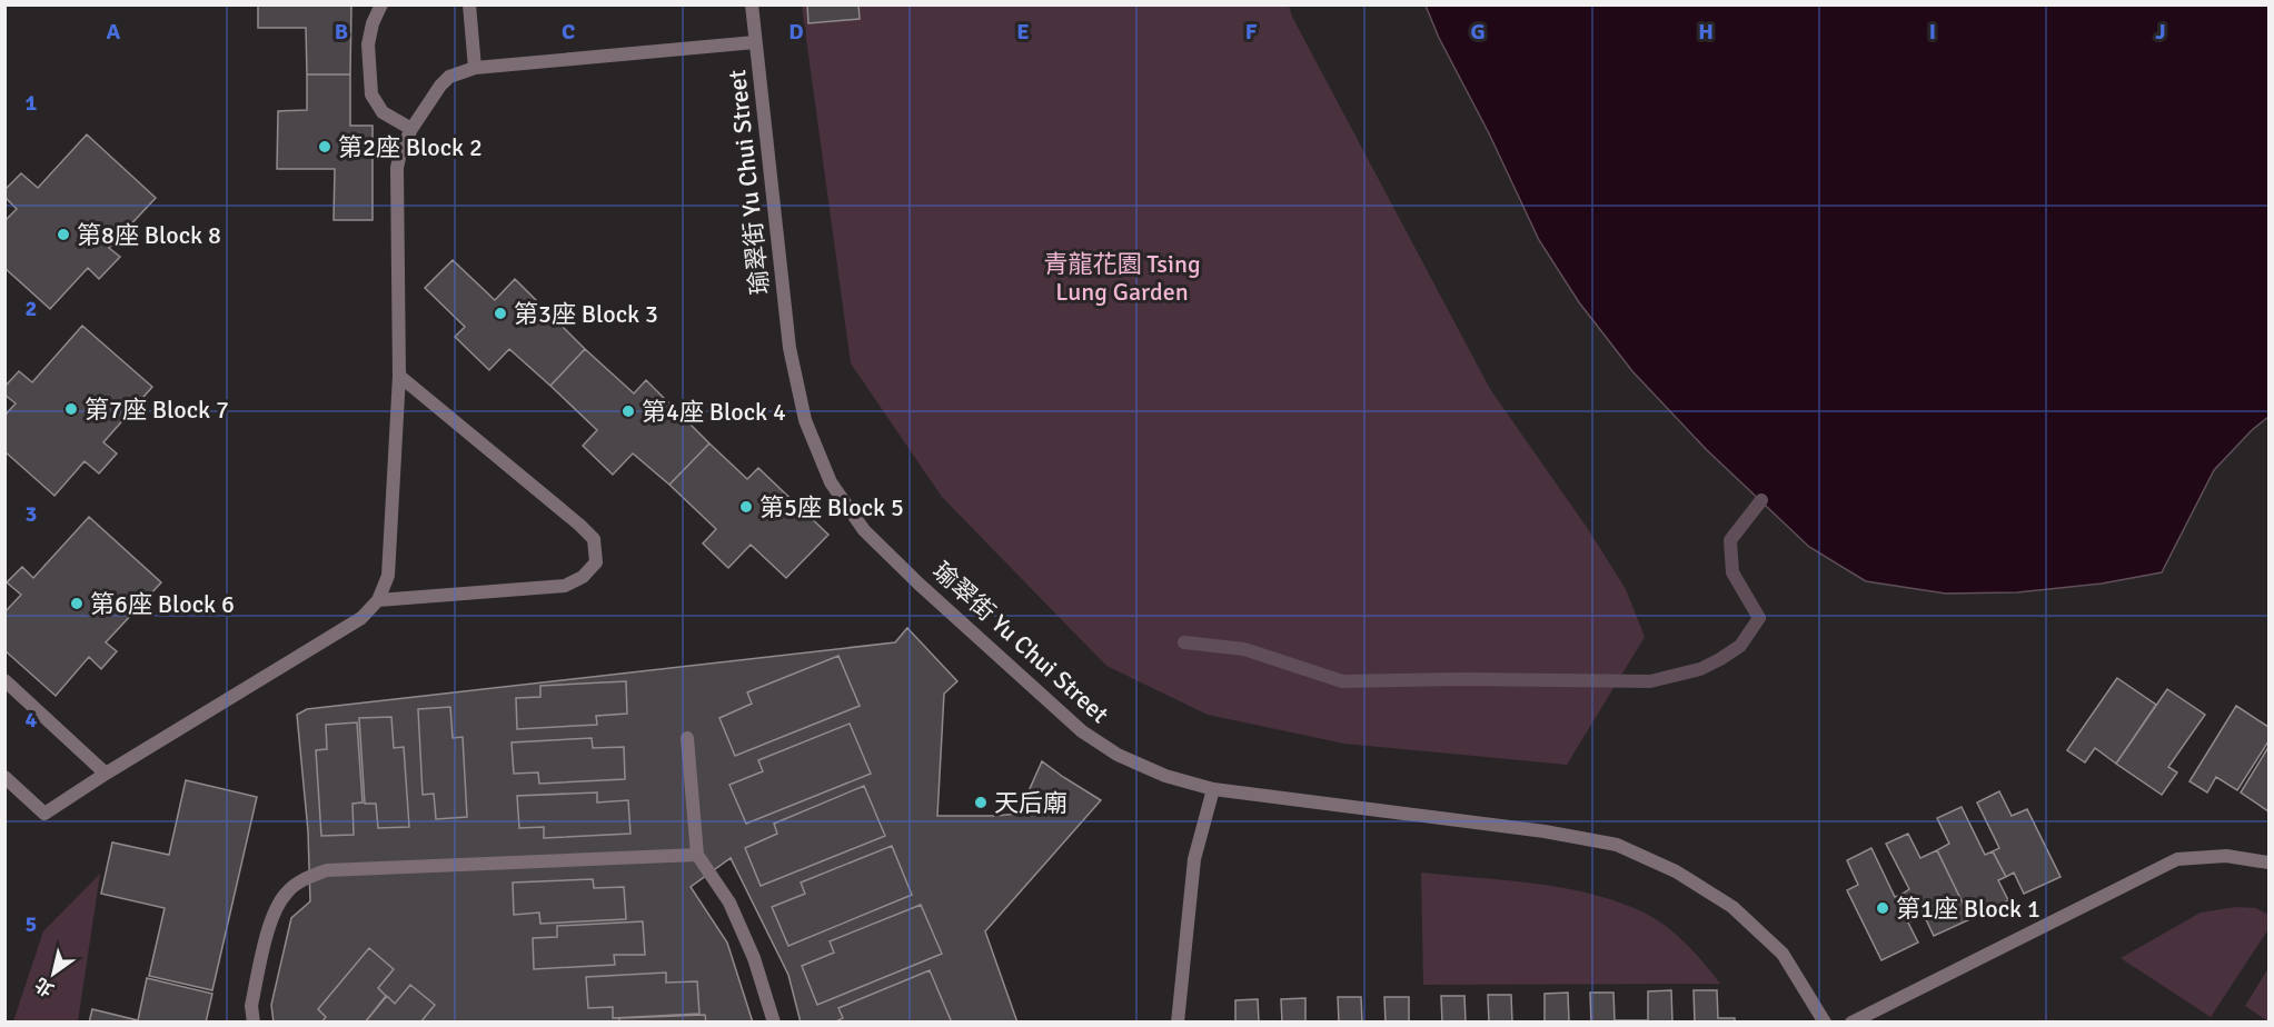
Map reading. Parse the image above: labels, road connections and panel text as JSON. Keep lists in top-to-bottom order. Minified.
{"streets":{"street":["瑜翠街 Yu Chui Street"]},"parks":["青龍花園 Tsing Lung Garden"],"places":["第2座 Block 2","第8座 Block 8","第3座 Block 3","第7座 Block 7","第4座 Block 4","第5座 Block 5","第6座 Block 6","天后廟","第1座 Block 1"],"north":"bottom left","grid":{"columns":["A","B","C","D","E","F","G","H","I","J"],"rows":["1","2","3","4","5"]}}
